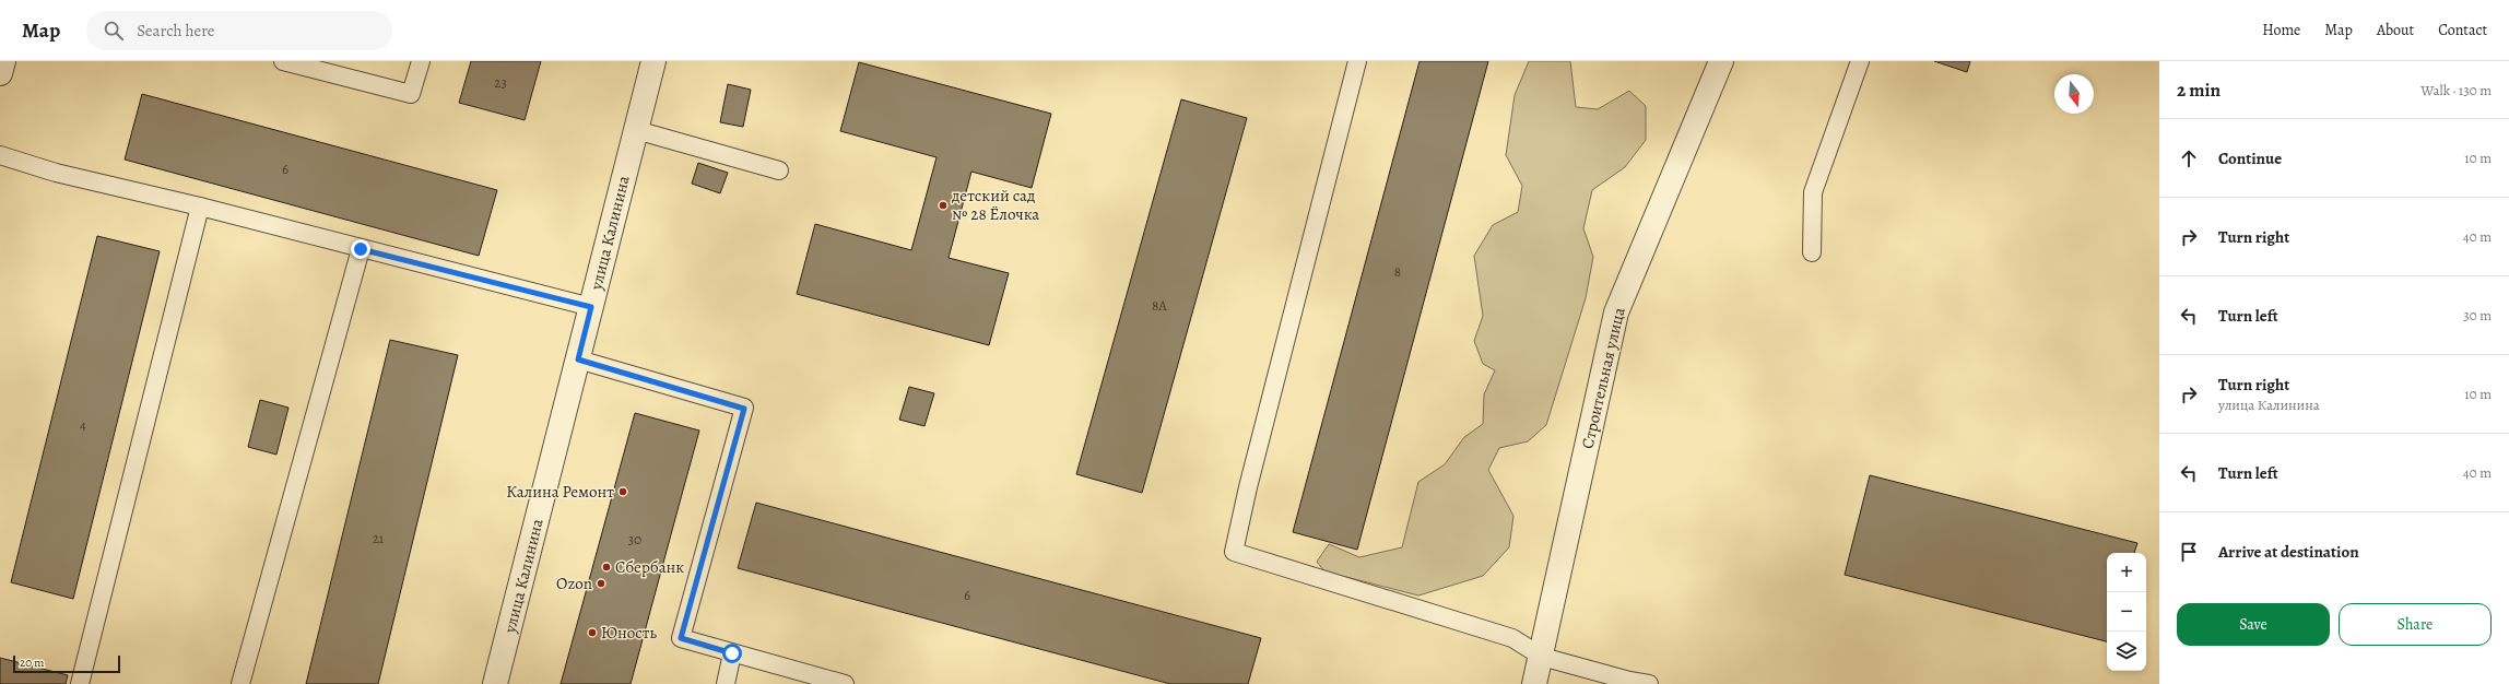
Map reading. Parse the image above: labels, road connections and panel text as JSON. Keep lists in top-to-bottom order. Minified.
{"streets":{"street":["улица Калинина","Строительная улица"]},"places":["детский сад № 28 Ёлочка","Калина Ремонт","Сбербанк","Ozon","Юность"],"house_numbers":["23","6","8","8А","4","21","30","6"],"scale_bar":"20 m","north":"bottom","page":{"header":"Map","search":"Search here","nav":["Home","Map","About","Contact"],"heading":["2 min","Walk · 130 m"],"list":[["Continue","10 m"],["Turn right","40 m"],["Turn left","30 m"],["Turn right","улица Калинина","10 m"],["Turn left","40 m"],"Arrive at destination"],"map_buttons":["+","−"],"buttons":["Save","Share"],"scale":"20 m"}}
